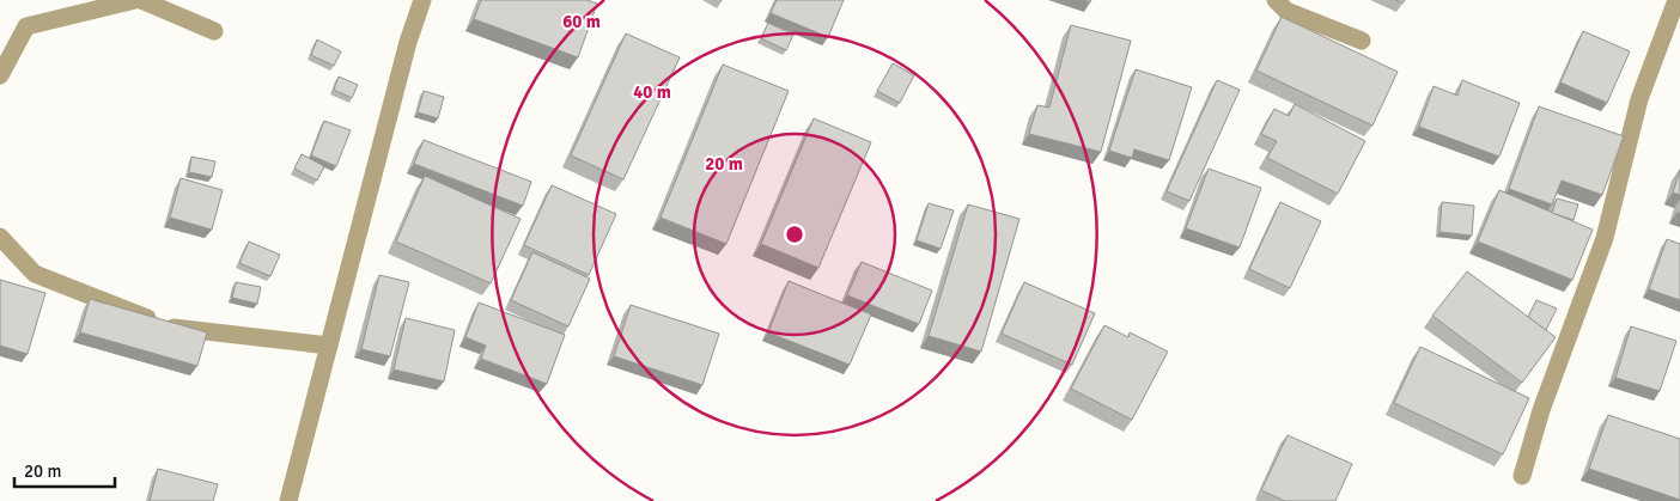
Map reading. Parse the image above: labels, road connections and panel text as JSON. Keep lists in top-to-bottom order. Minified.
{"scale_bar":"20 m","rings":["60 m","40 m","20 m"]}
